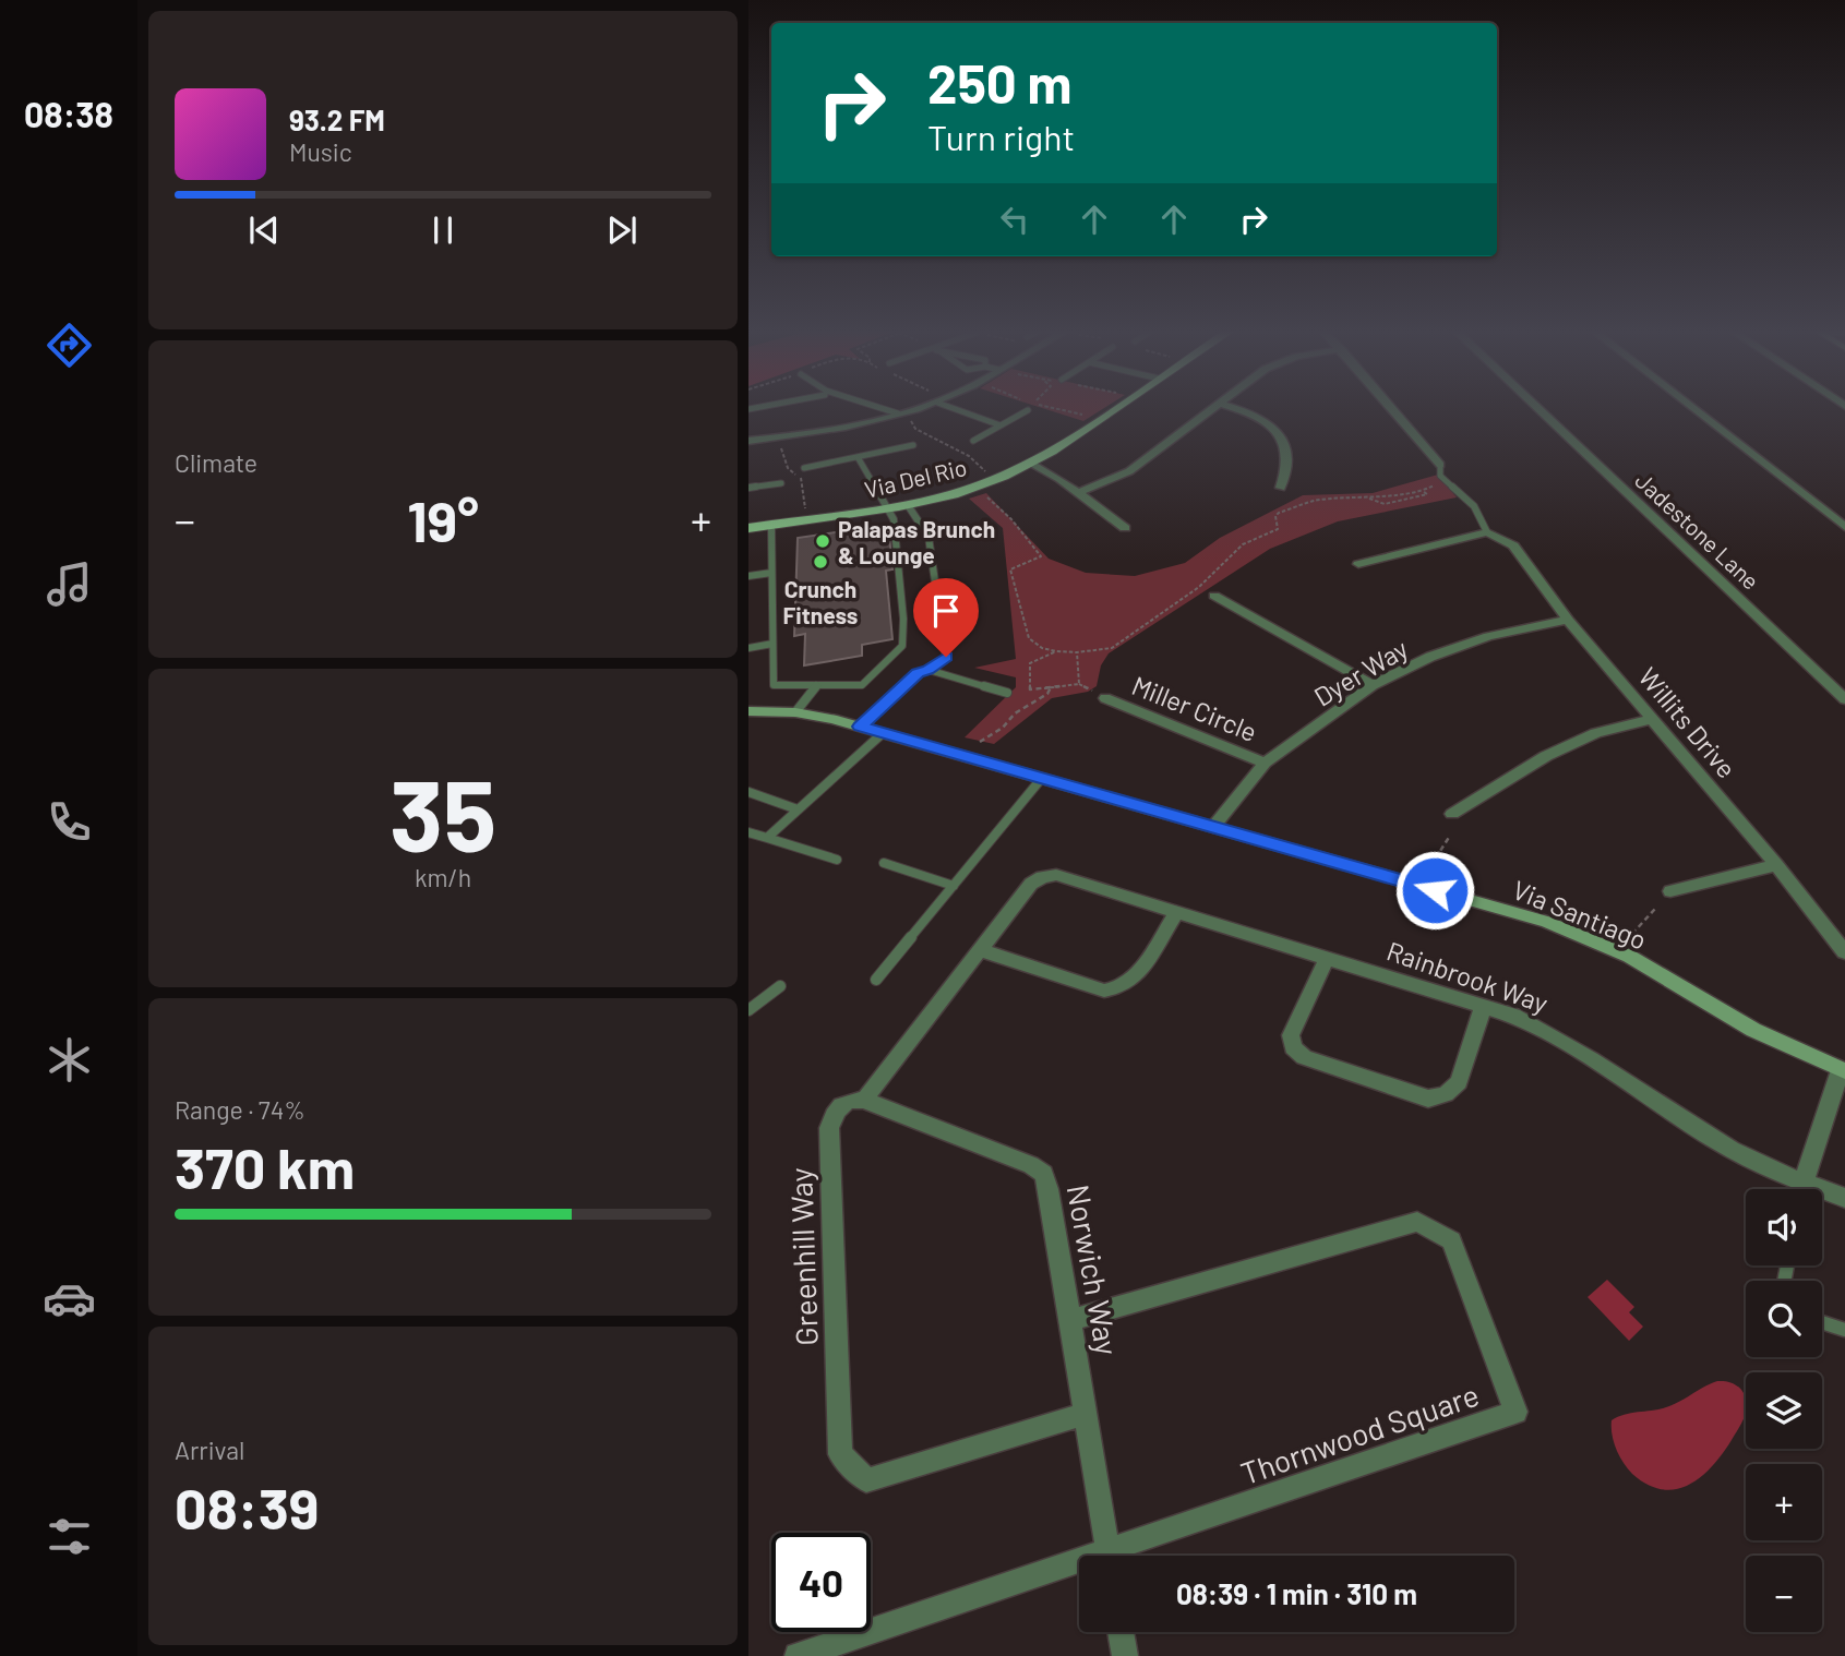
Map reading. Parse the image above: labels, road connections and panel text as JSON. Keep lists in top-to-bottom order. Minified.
{"streets":{"main road":["Via Del Rio"],"street":["Jadestone Lane","Dyer Way","Miller Circle","Willits Drive","Via Santiago","Rainbrook Way","Greenhill Way","Norwich Way","Thornwood Square"]},"crossings":[["Dyer Way","Miller Circle"],["Dyer Way","Willits Drive"],["Dyer Way","Via Santiago"],["Rainbrook Way","Greenhill Way"],["Greenhill Way","Norwich Way"],["Norwich Way","Thornwood Square"]],"places":["Palapas Brunch & Lounge","Crunch Fitness"],"page":{"tabs":"08:38","turn":["250 m","Turn right"],"song":["93.2 FM","Music"],"tile":["Climate",["35","km/h"],["Range · 74%","370 km"],["Arrival","08:39"]],"heat":["−","19°","+"],"map_buttons":["+","−"],"limit":"40","trip":"08:39 · 1 min · 310 m"}}
